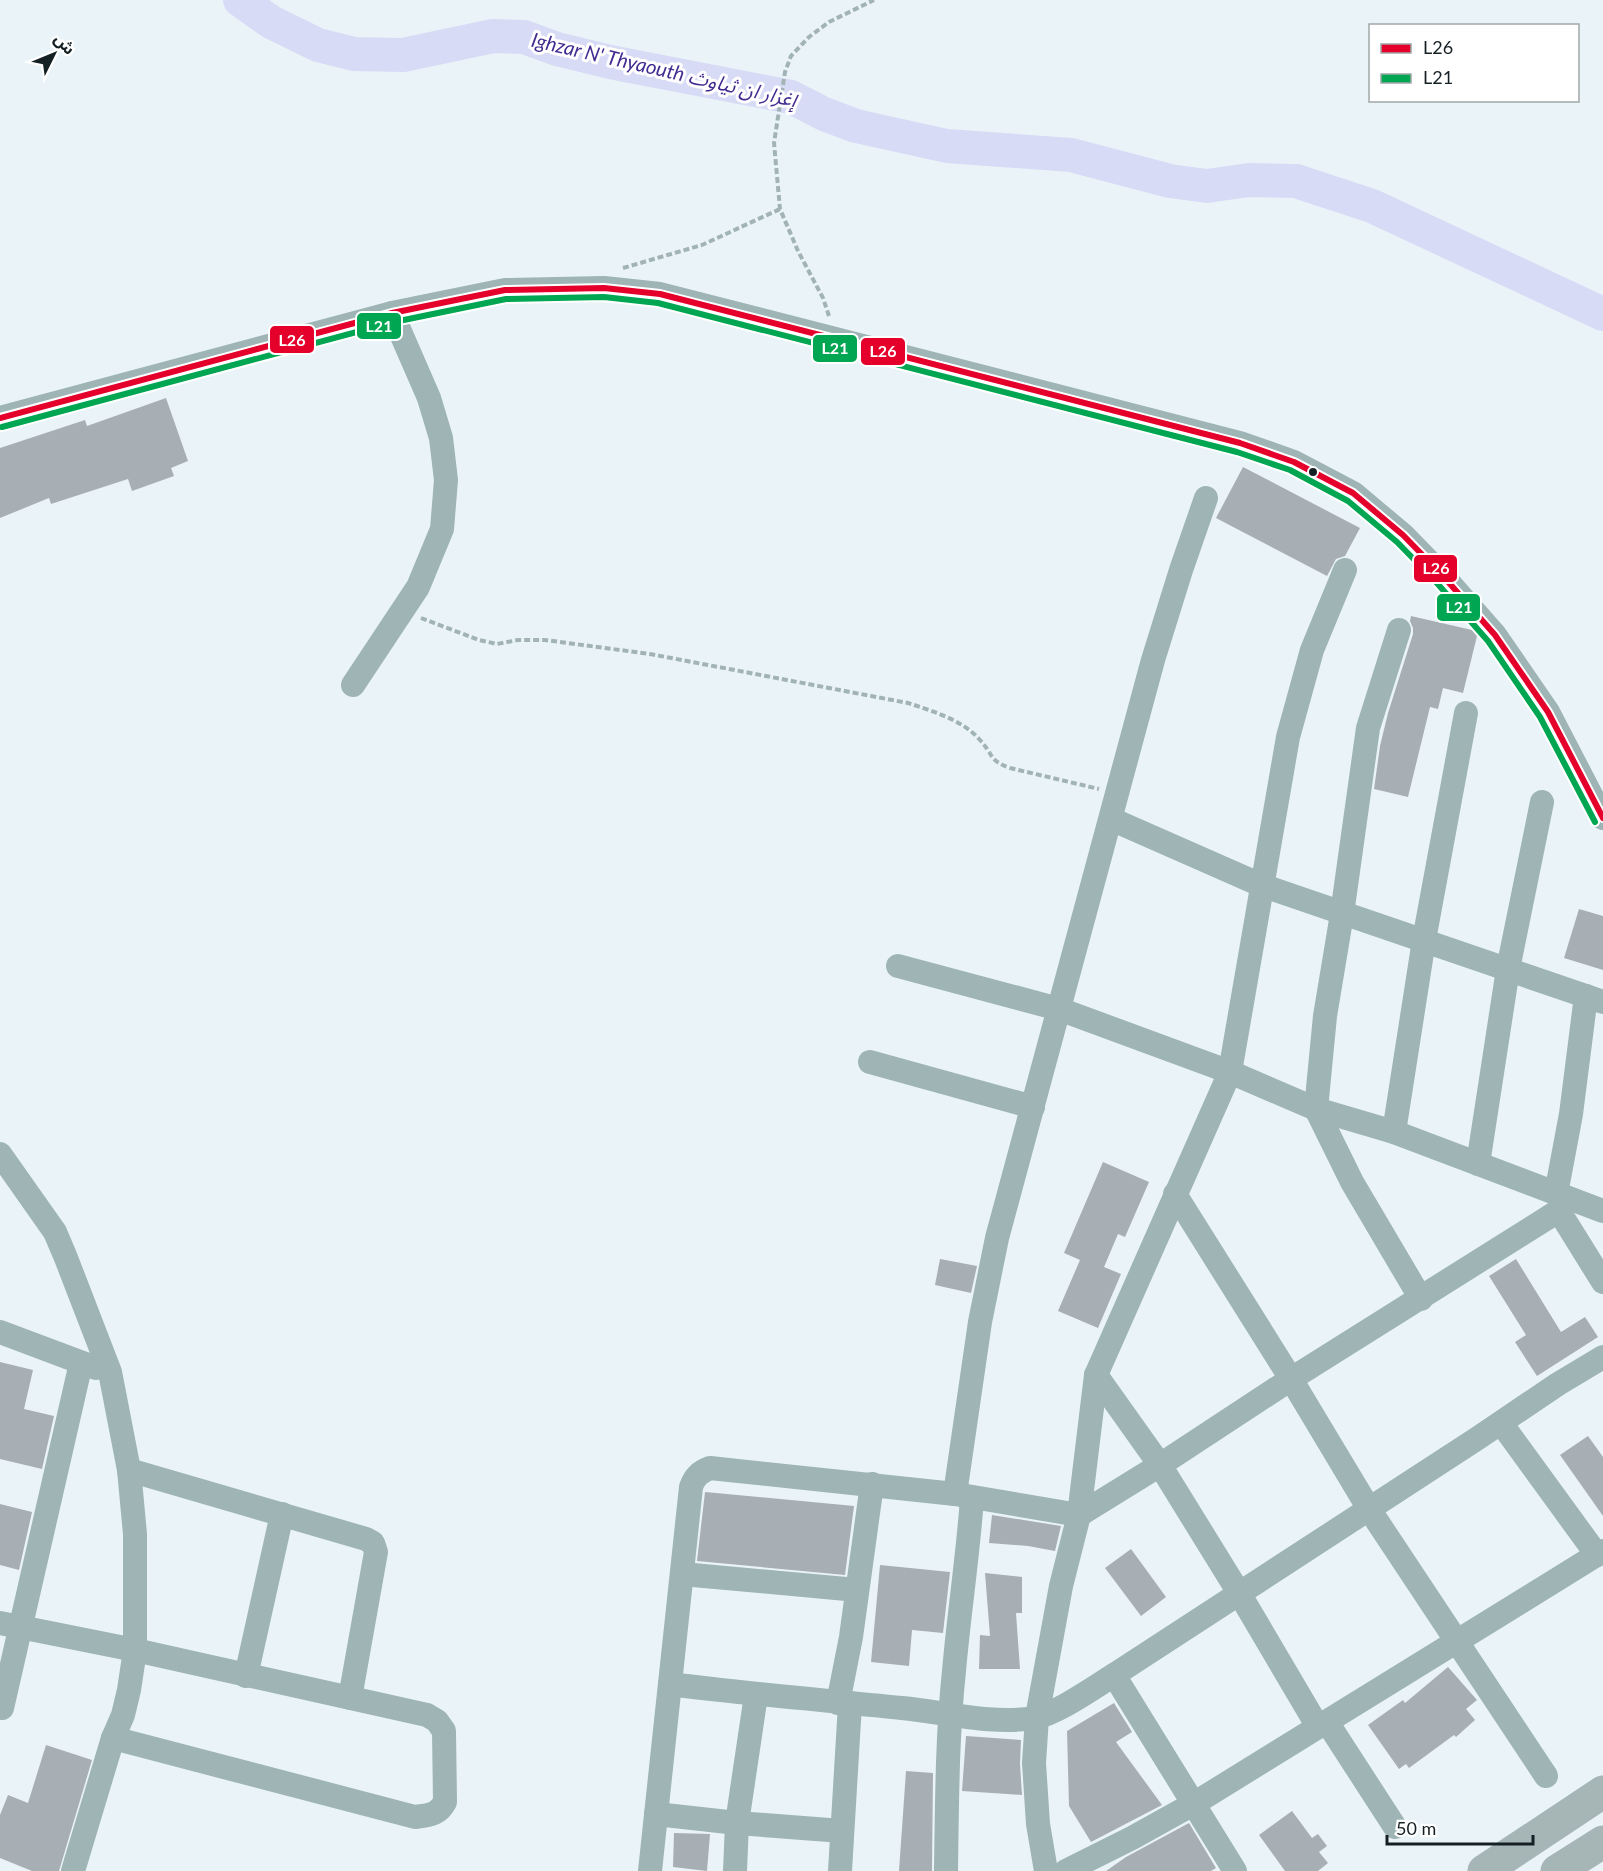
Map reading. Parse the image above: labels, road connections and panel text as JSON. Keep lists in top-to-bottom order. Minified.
{"water":["Ighzar N' Thyaouth إغزار ان ثياوث"],"lines":["transit line L26","transit line L21"],"legend":["L26","L21"],"scale_bar":"50 m","north":"top right"}
